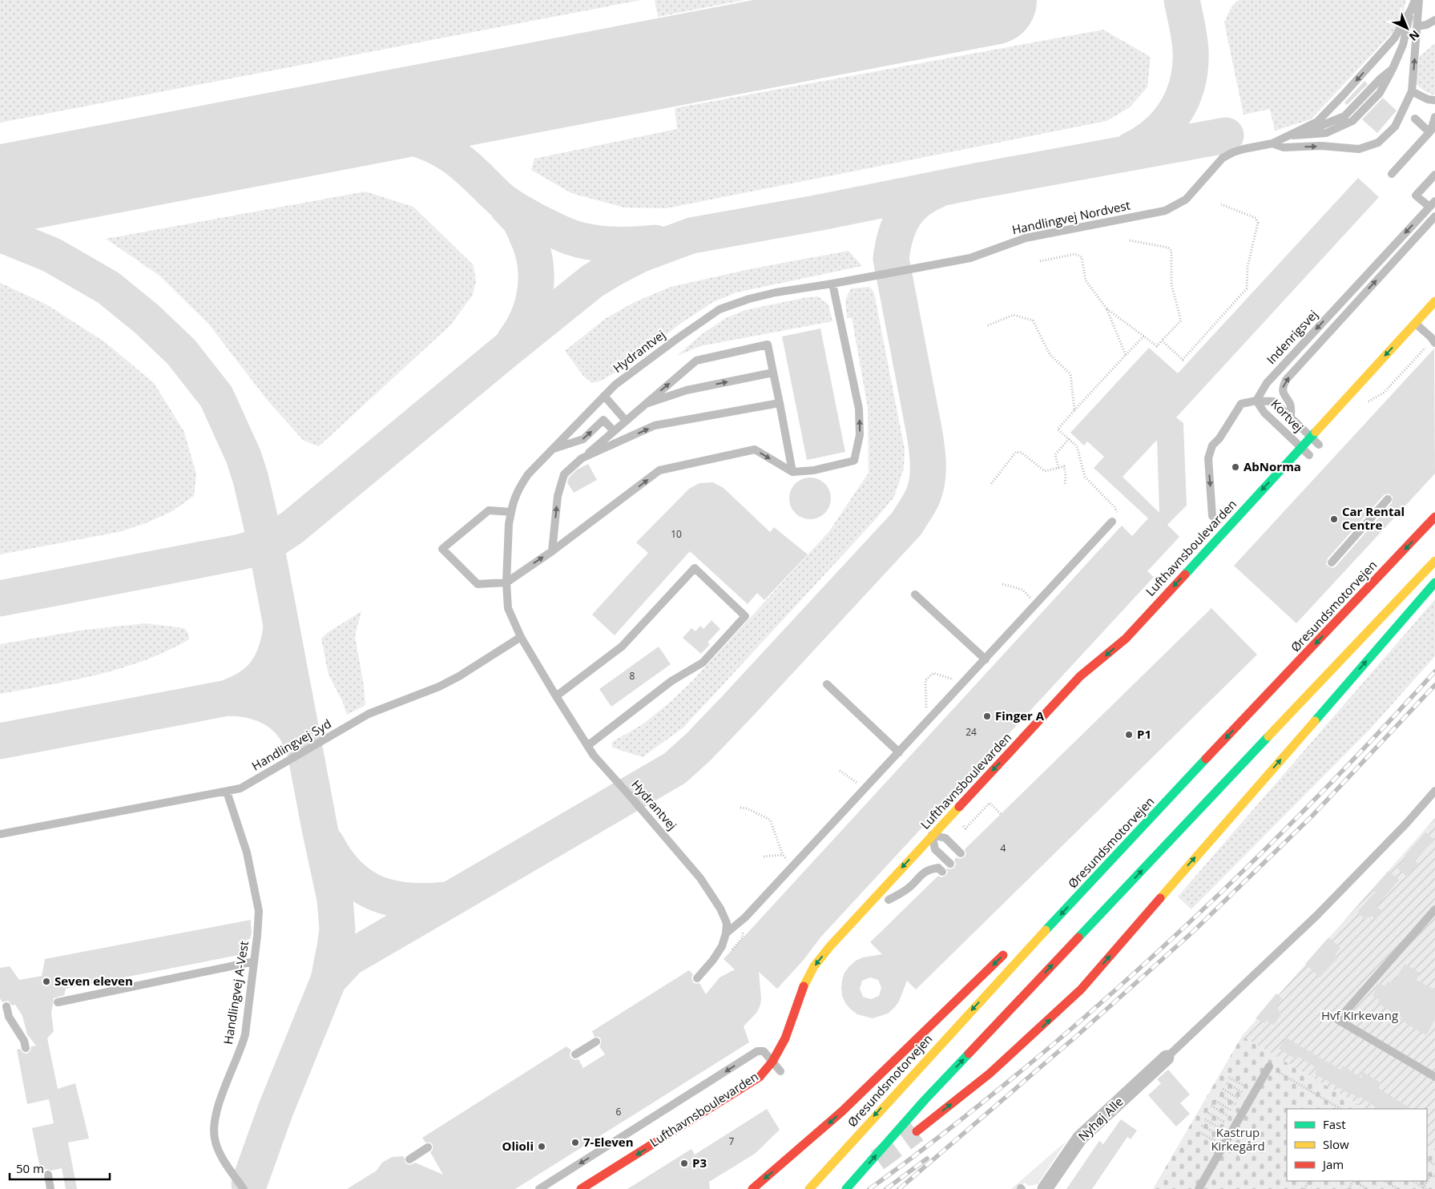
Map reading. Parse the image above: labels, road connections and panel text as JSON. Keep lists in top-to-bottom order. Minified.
{"streets":{"main road":["Lufthavnsboulevarden","Øresundsmotorvejen"],"street":["Nyhøj Alle"],"lane":["Handlingvej Nordvest","Indenrigsvej","Hydrantvej","Kortvej","Handlingvej Syd","Handlingvej A-Vest"]},"crossings":[["Handlingvej Nordvest","Hydrantvej"],["Indenrigsvej","Kortvej"],["Hydrantvej","Handlingvej Syd"],["Kortvej","Lufthavnsboulevarden"],["Handlingvej Syd","Handlingvej A-Vest"]],"one_way":["Lufthavnsboulevarden"],"parks":["Hvf Kirkevang","Kastrup Kirkegård"],"places":["AbNorma","Car Rental Centre","Finger A","P1","Seven eleven","7-Eleven","Olioli","P3"],"house_numbers":["10","8","24","4","6","7"],"legend":["Fast","Slow","Jam"],"scale_bar":"50 m","north":"bottom right"}
